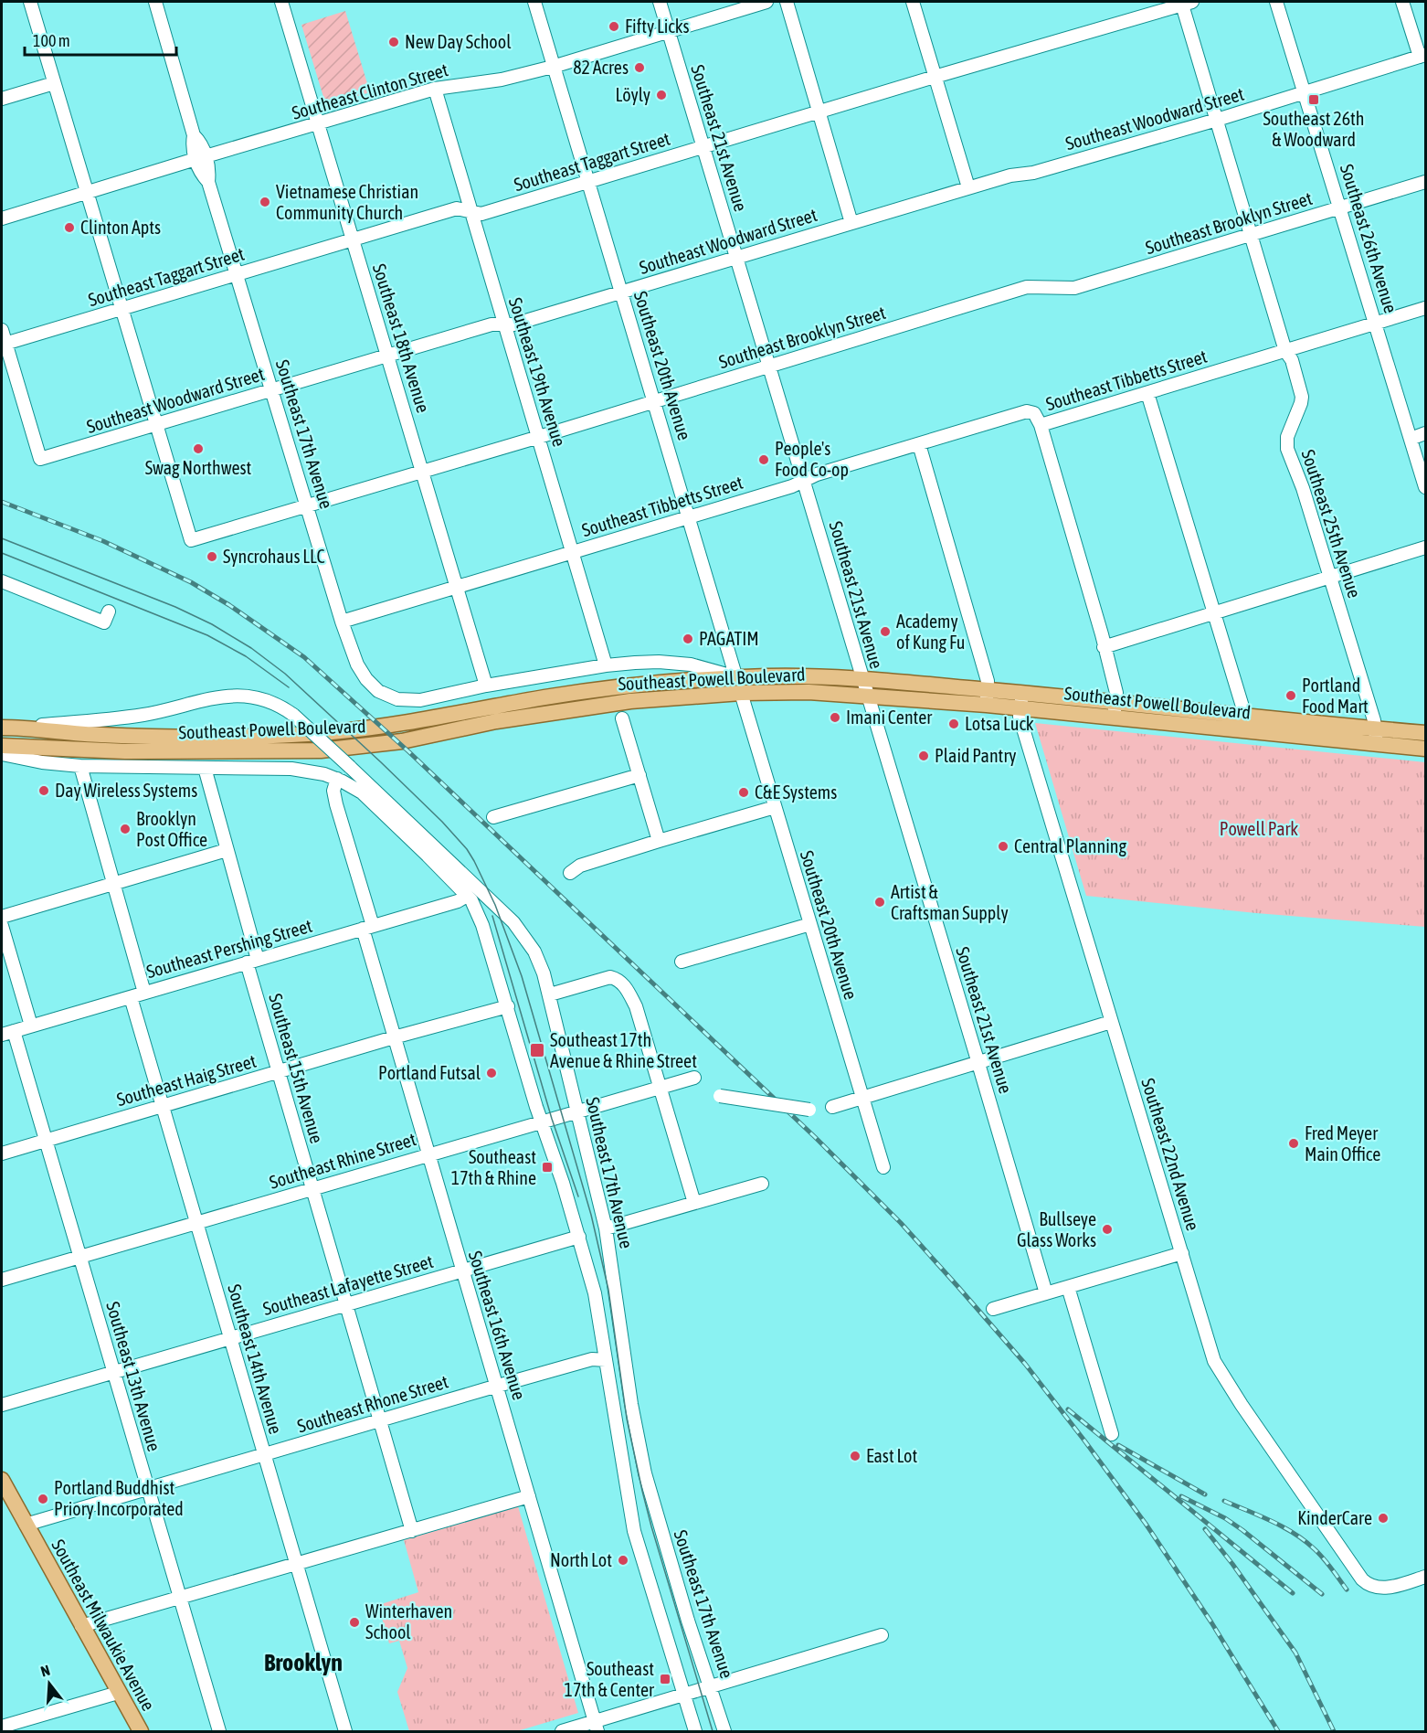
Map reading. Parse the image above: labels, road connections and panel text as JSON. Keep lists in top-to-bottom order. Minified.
{"streets":{"main road":["Southeast Powell Boulevard","Southeast Milwaukie Avenue"],"street":["Southeast Clinton Street","Southeast Woodward Street","Southeast 21st Avenue","Southeast Taggart Street","Southeast Brooklyn Street","Southeast 26th Avenue","Southeast 18th Avenue","Southeast 20th Avenue","Southeast 19th Avenue","Southeast Tibbetts Street","Southeast 17th Avenue","Southeast 25th Avenue","Southeast Pershing Street","Southeast 15th Avenue","Southeast Haig Street","Southeast 22nd Avenue","Southeast Rhine Street","Southeast Lafayette Street","Southeast 16th Avenue","Southeast 14th Avenue","Southeast 13th Avenue","Southeast Rhone Street"]},"crossings":[["Southeast Clinton Street","Southeast 21st Avenue"],["Southeast Clinton Street","Southeast 18th Avenue"],["Southeast Clinton Street","Southeast 20th Avenue"],["Southeast Clinton Street","Southeast 19th Avenue"],["Southeast Clinton Street","Southeast 17th Avenue"],["Southeast Woodward Street","Southeast 21st Avenue"],["Southeast Woodward Street","Southeast Taggart Street"],["Southeast Woodward Street","Southeast Brooklyn Street"],["Southeast Woodward Street","Southeast 26th Avenue"],["Southeast Woodward Street","Southeast 18th Avenue"],["Southeast Woodward Street","Southeast 20th Avenue"],["Southeast Woodward Street","Southeast 19th Avenue"],["Southeast Woodward Street","Southeast 17th Avenue"],["Southeast Woodward Street","Southeast 25th Avenue"],["Southeast 21st Avenue","Southeast Taggart Street"],["Southeast 21st Avenue","Southeast Brooklyn Street"],["Southeast 21st Avenue","Southeast Tibbetts Street"],["Southeast 21st Avenue","Southeast Powell Boulevard"],["Southeast Taggart Street","Southeast 18th Avenue"],["Southeast Taggart Street","Southeast 20th Avenue"],["Southeast Taggart Street","Southeast 19th Avenue"],["Southeast Taggart Street","Southeast 17th Avenue"],["Southeast Taggart Street","Southeast 25th Avenue"],["Southeast Brooklyn Street","Southeast 26th Avenue"],["Southeast Brooklyn Street","Southeast 18th Avenue"],["Southeast Brooklyn Street","Southeast 20th Avenue"],["Southeast Brooklyn Street","Southeast 19th Avenue"],["Southeast Brooklyn Street","Southeast 17th Avenue"],["Southeast Brooklyn Street","Southeast 25th Avenue"],["Southeast 26th Avenue","Southeast Tibbetts Street"],["Southeast 18th Avenue","Southeast Tibbetts Street"],["Southeast 18th Avenue","Southeast 17th Avenue"],["Southeast 20th Avenue","Southeast Tibbetts Street"],["Southeast 20th Avenue","Southeast Powell Boulevard"],["Southeast 19th Avenue","Southeast Tibbetts Street"],["Southeast Tibbetts Street","Southeast 17th Avenue"],["Southeast Tibbetts Street","Southeast 25th Avenue"],["Southeast 17th Avenue","Southeast Powell Boulevard"],["Southeast 17th Avenue","Southeast Rhine Street"],["Southeast 25th Avenue","Southeast Powell Boulevard"],["Southeast Powell Boulevard","Southeast 22nd Avenue"],["Southeast Pershing Street","Southeast 15th Avenue"],["Southeast Pershing Street","Southeast 16th Avenue"],["Southeast Pershing Street","Southeast 14th Avenue"],["Southeast Pershing Street","Southeast 13th Avenue"],["Southeast 15th Avenue","Southeast Haig Street"],["Southeast 15th Avenue","Southeast Rhine Street"],["Southeast 15th Avenue","Southeast Lafayette Street"],["Southeast 15th Avenue","Southeast Rhone Street"],["Southeast Haig Street","Southeast 16th Avenue"],["Southeast Haig Street","Southeast 14th Avenue"],["Southeast Haig Street","Southeast 13th Avenue"],["Southeast Rhine Street","Southeast 16th Avenue"],["Southeast Rhine Street","Southeast 14th Avenue"],["Southeast Rhine Street","Southeast 13th Avenue"],["Southeast Lafayette Street","Southeast 16th Avenue"],["Southeast Lafayette Street","Southeast 14th Avenue"],["Southeast Lafayette Street","Southeast 13th Avenue"],["Southeast 16th Avenue","Southeast Rhone Street"],["Southeast 14th Avenue","Southeast Rhone Street"],["Southeast 13th Avenue","Southeast Rhone Street"],["Southeast Rhone Street","Southeast Milwaukie Avenue"]],"districts":["Brooklyn"],"parks":["Powell Park"],"places":{"other":["Fifty Licks","New Day School","82 Acres","Löyly","Vietnamese Christian Community Church","Clinton Apts","Swag Northwest","People's Food Co-op","Syncrohaus LLC","Academy of Kung Fu","PAGATIM","Portland Food Mart","Imani Center","Lotsa Luck","Plaid Pantry","Day Wireless Systems","C&E Systems","Brooklyn Post Office","Central Planning","Artist & Craftsman Supply","Portland Futsal","Fred Meyer Main Office","Bullseye Glass Works","East Lot","Portland Buddhist Priory Incorporated","KinderCare","North Lot","Winterhaven School"],"transit":["Southeast 26th & Woodward","Southeast 17th Avenue & Rhine Street","Southeast 17th & Rhine","Southeast 17th & Center"]},"scale_bar":"100 m","north":"top"}
